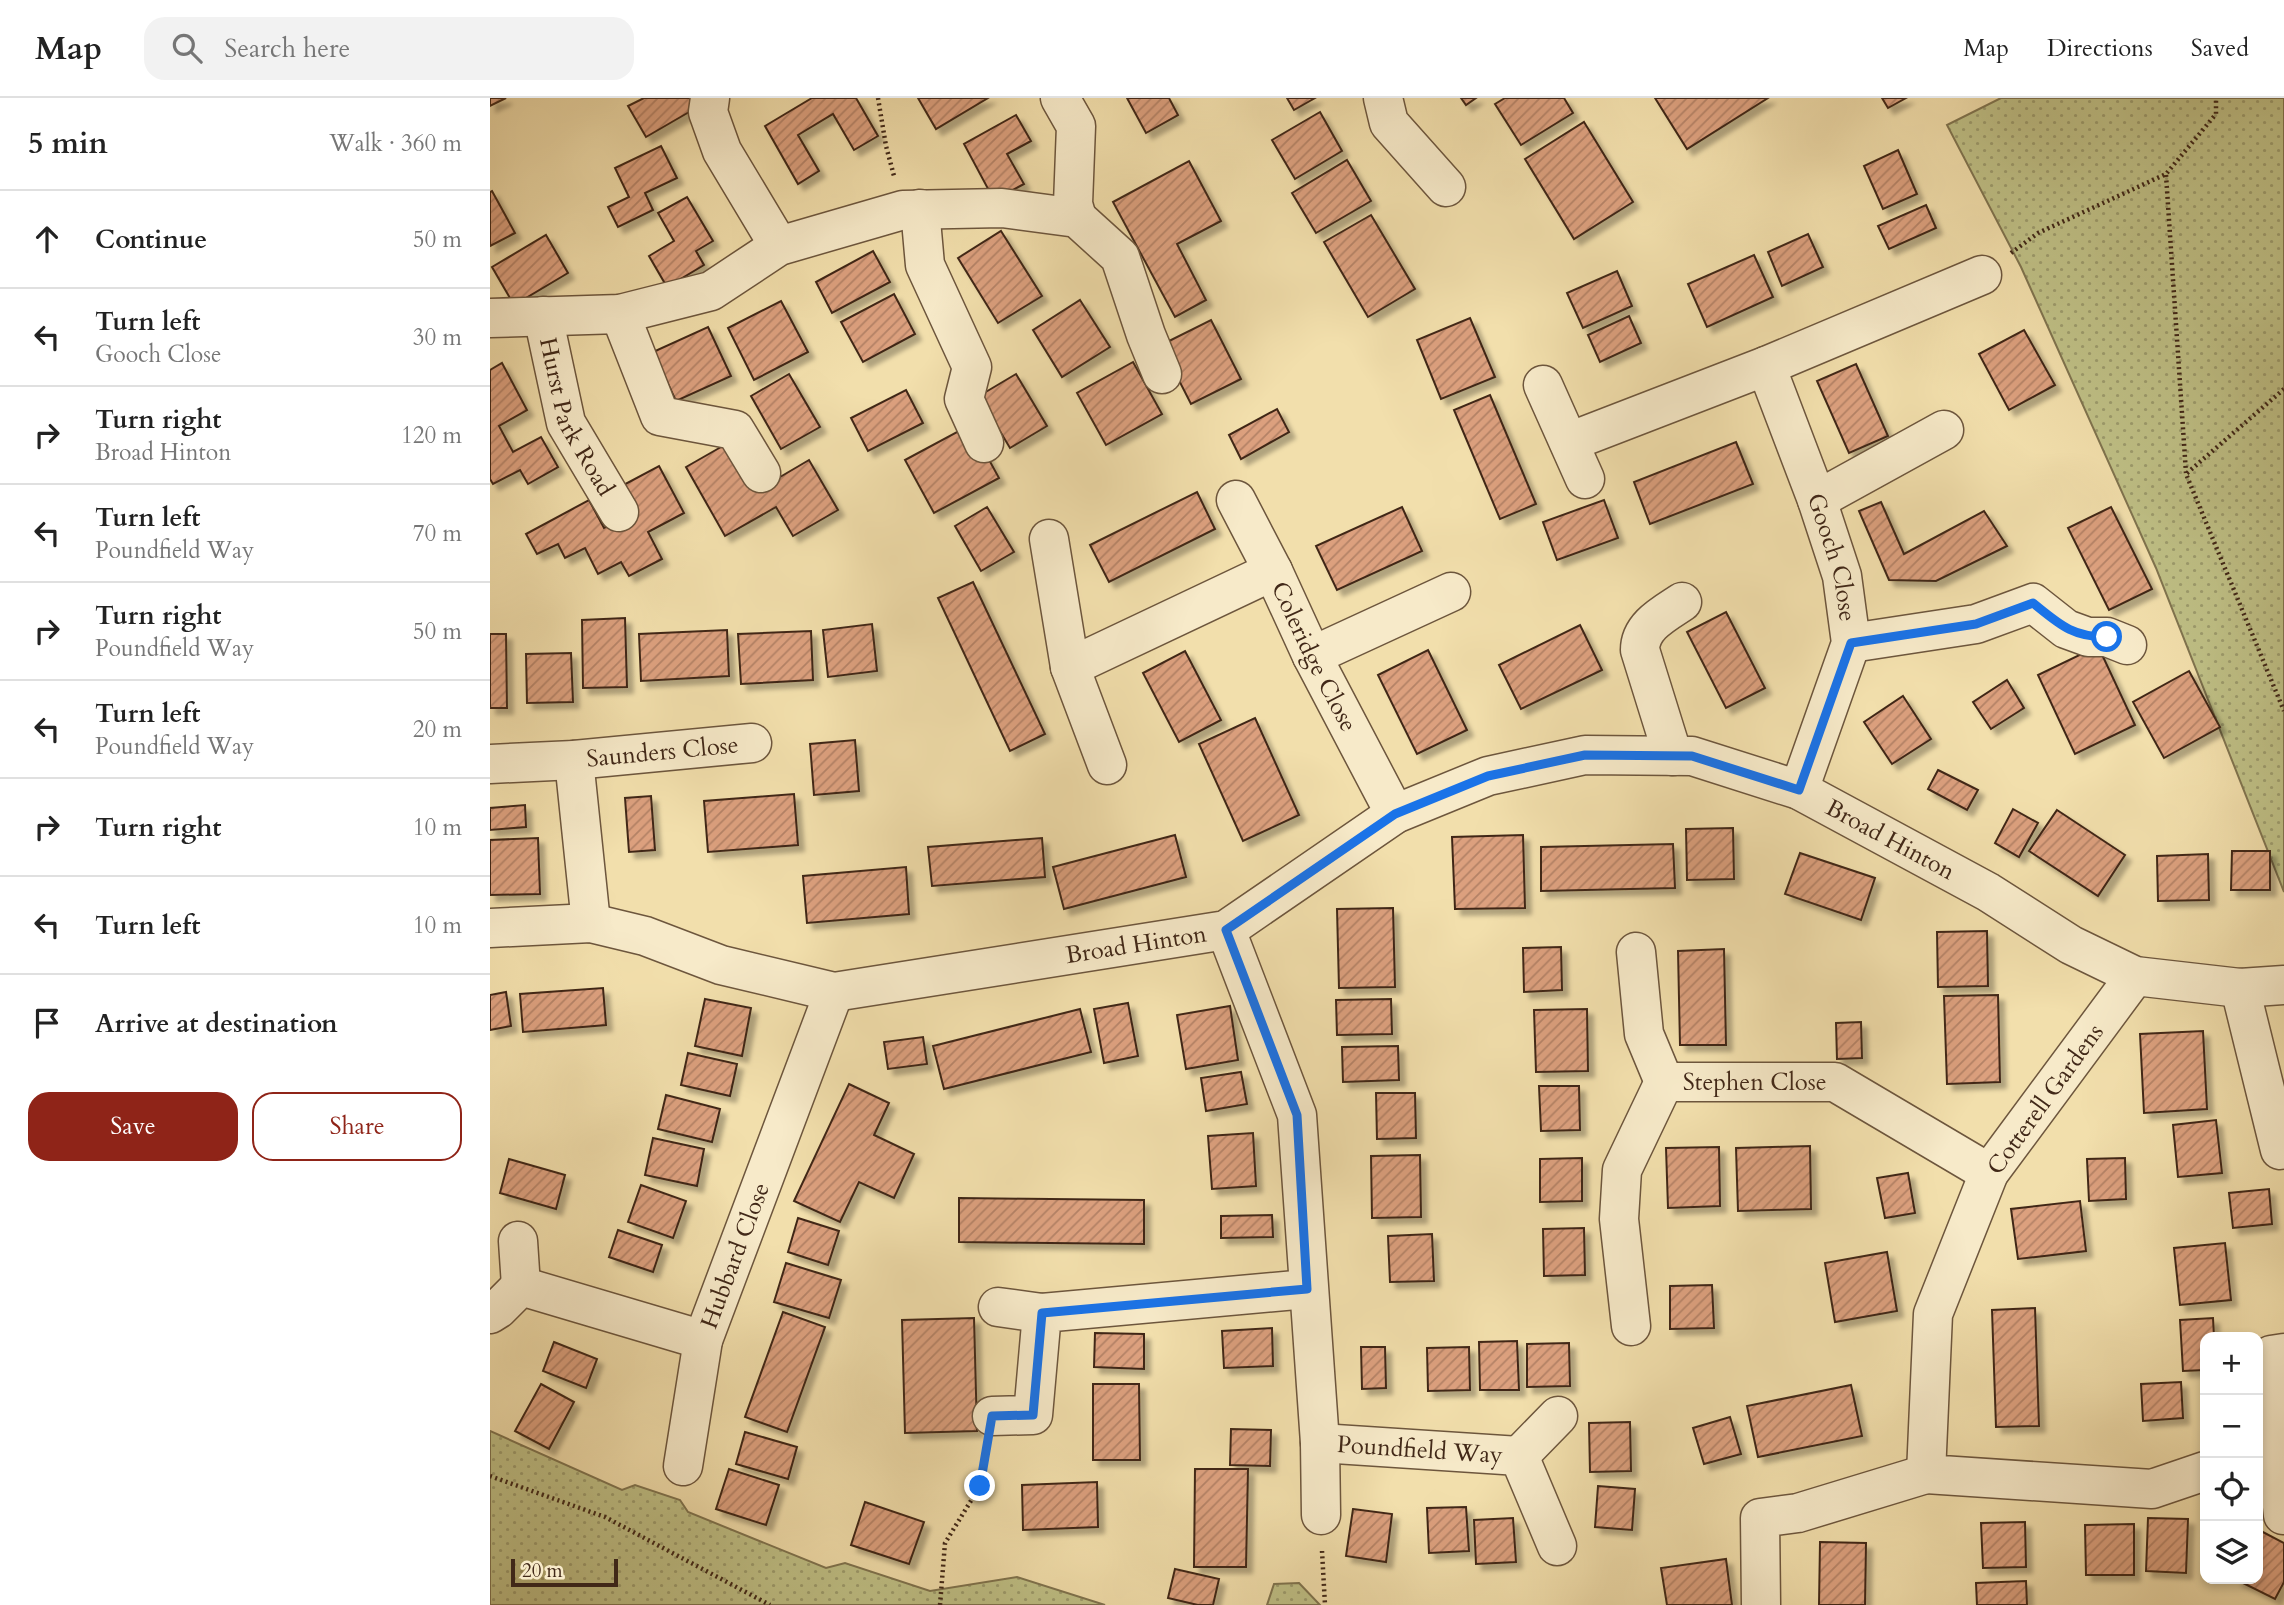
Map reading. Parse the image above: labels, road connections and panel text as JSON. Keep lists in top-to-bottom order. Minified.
{"streets":{"street":["Hurst Park Road","Gooch Close","Coleridge Close","Saunders Close","Broad Hinton","Stephen Close","Cotterell Gardens","Hubbard Close","Poundfield Way"]},"crossings":[["Gooch Close","Broad Hinton"],["Coleridge Close","Broad Hinton"],["Saunders Close","Broad Hinton"],["Broad Hinton","Cotterell Gardens"],["Broad Hinton","Hubbard Close"],["Broad Hinton","Poundfield Way"],["Stephen Close","Cotterell Gardens"]],"scale_bar":"20 m","page":{"header":"Map","search":"Search here","nav":["Map","Directions","Saved"],"heading":["5 min","Walk · 360 m"],"list":[["Continue","50 m"],["Turn left","Gooch Close","30 m"],["Turn right","Broad Hinton","120 m"],["Turn left","Poundfield Way","70 m"],["Turn right","Poundfield Way","50 m"],["Turn left","Poundfield Way","20 m"],["Turn right","10 m"],["Turn left","10 m"],"Arrive at destination"],"buttons":["Save","Share"],"map_buttons":["+","−"],"scale":"20 m"}}
